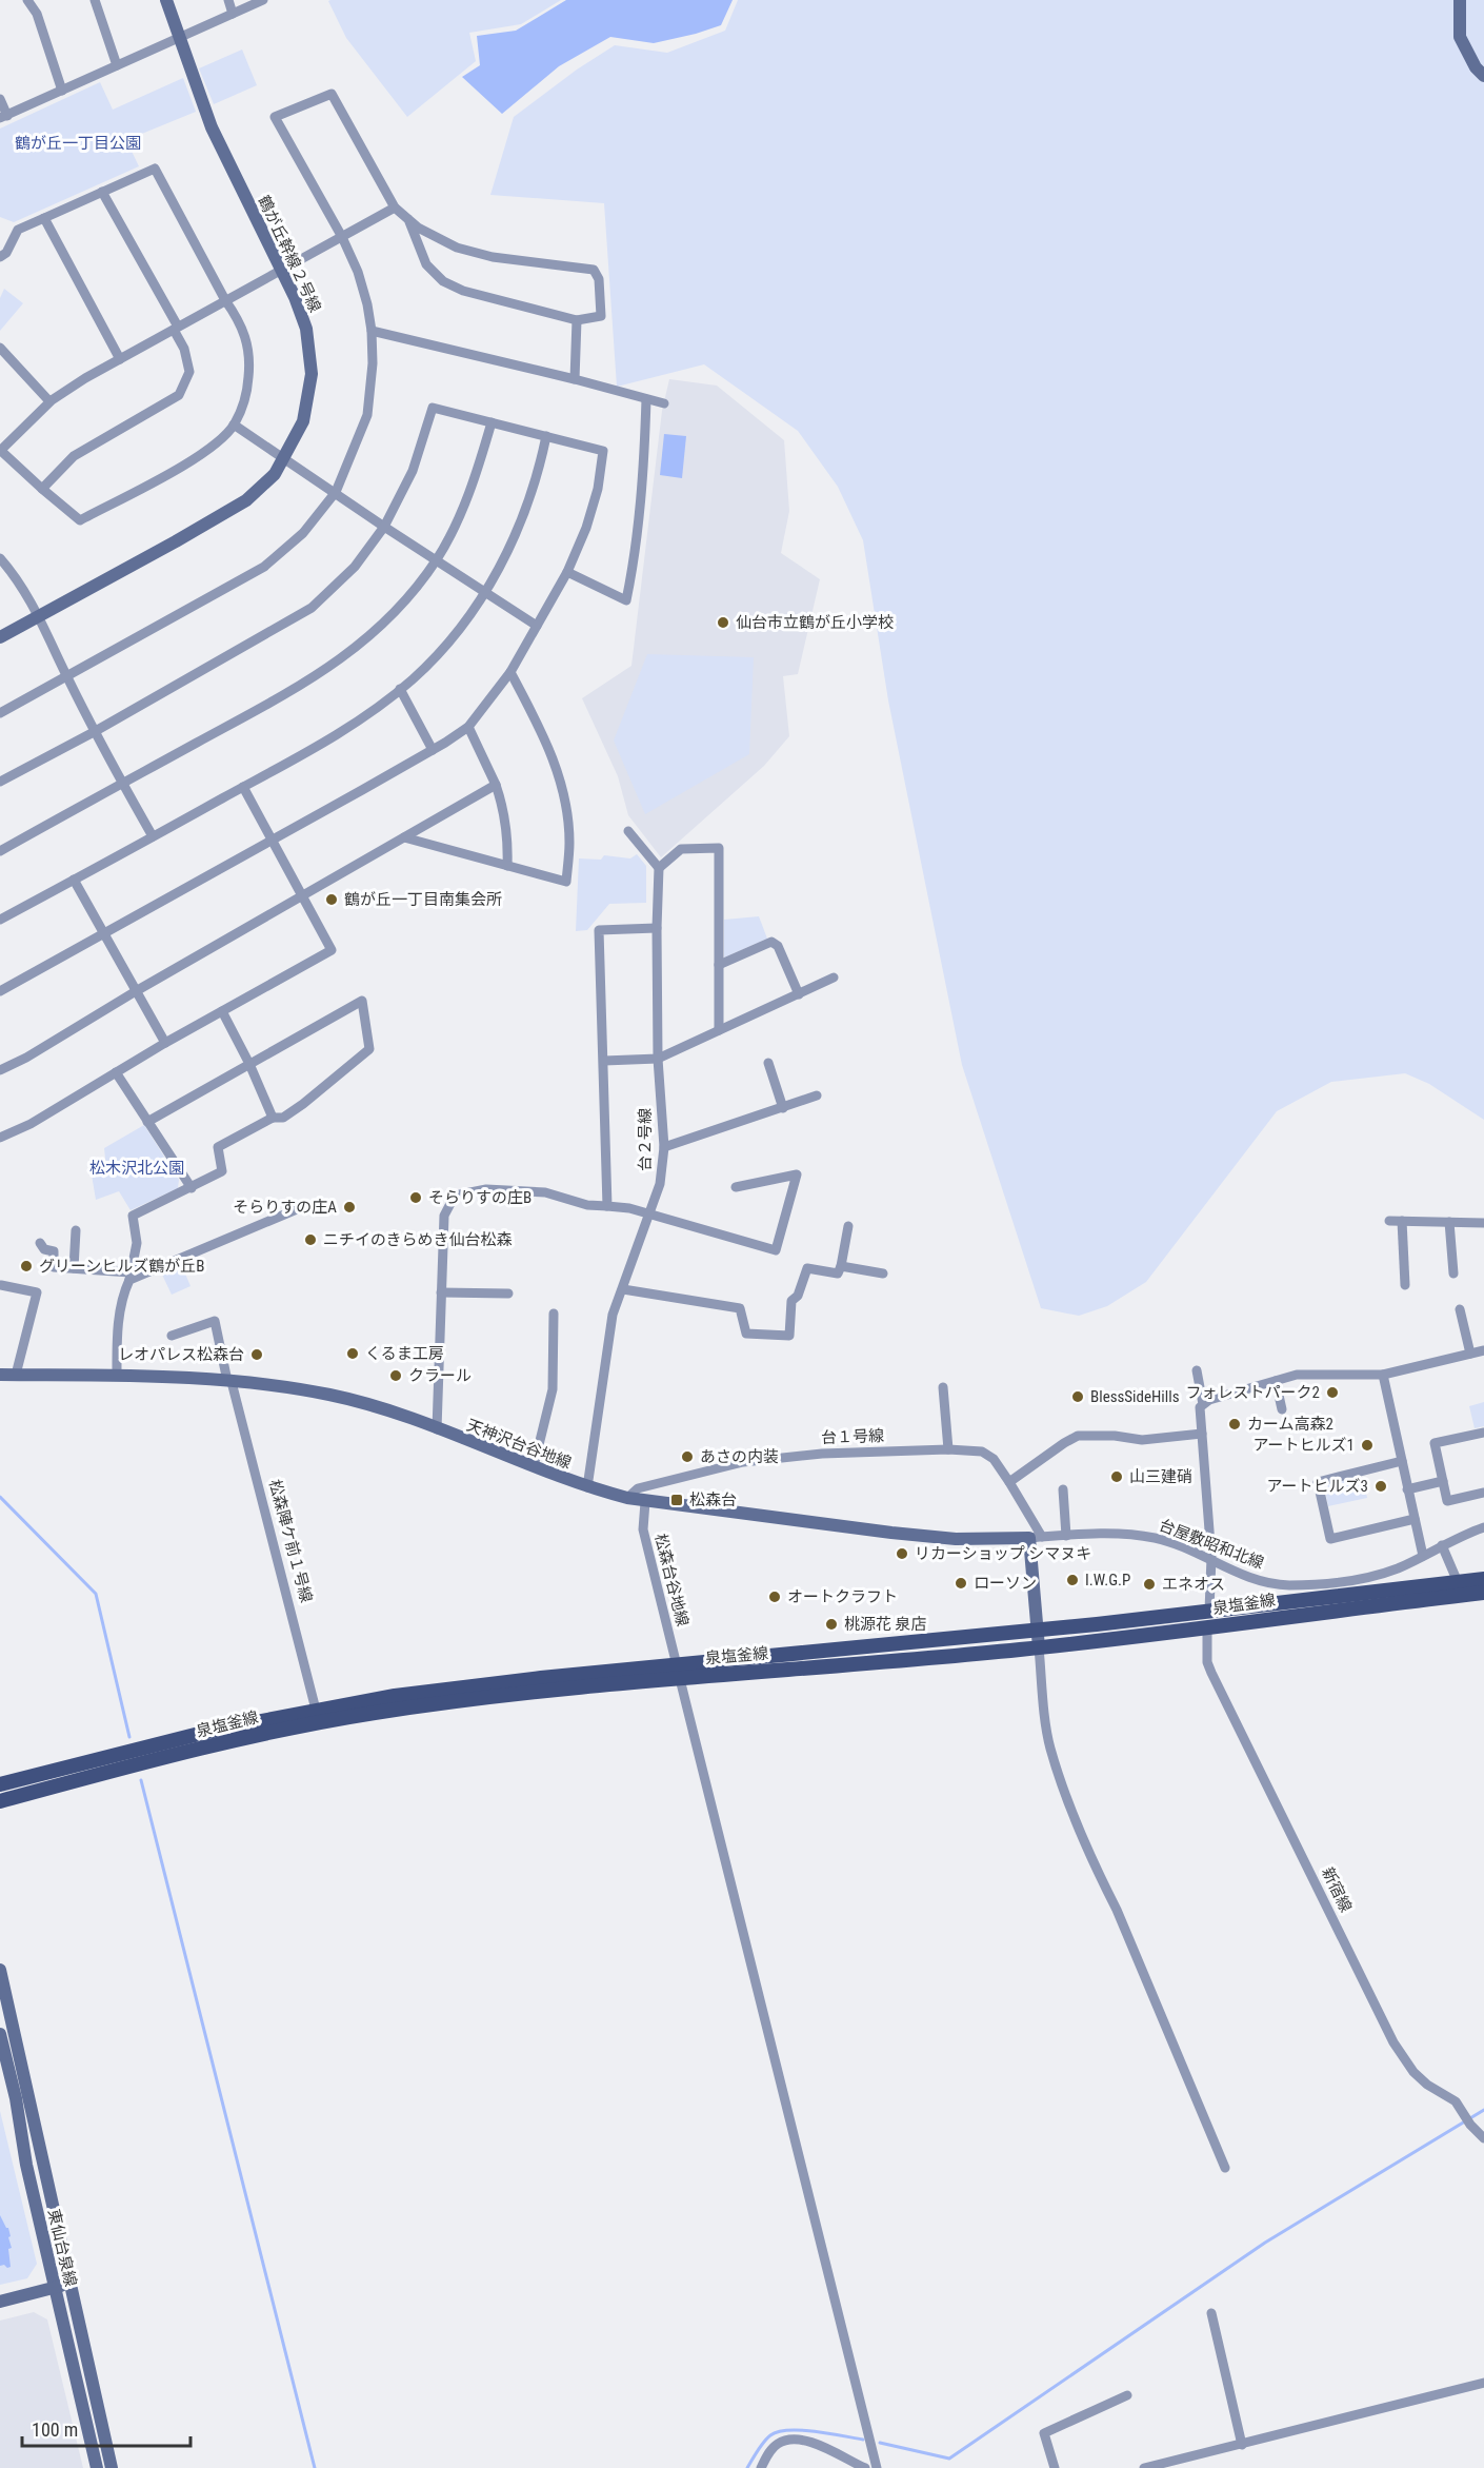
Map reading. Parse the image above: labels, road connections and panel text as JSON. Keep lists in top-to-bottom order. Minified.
{"streets":{"main road":["泉塩釜線"],"street":["鶴が丘幹線２号線","台２号線","台１号線","天神沢台谷地線","松森陣ケ前１号線","台屋敷昭和北線","松森台谷地線","新宿線","東仙台泉線"]},"crossings":[["台２号線","天神沢台谷地線"],["台１号線","天神沢台谷地線"],["台１号線","台屋敷昭和北線"],["天神沢台谷地線","松森陣ケ前１号線"],["天神沢台谷地線","台屋敷昭和北線"],["天神沢台谷地線","松森台谷地線"],["松森陣ケ前１号線","泉塩釜線"],["松森台谷地線","泉塩釜線"],["泉塩釜線","新宿線"]],"parks":["鶴が丘一丁目公園","松木沢北公園"],"places":{"other":["仙台市立鶴が丘小学校","鶴が丘一丁目南集会所","そらりすの庄B","そらりすの庄A","ニチイのきらめき仙台松森","グリーンヒルズ鶴が丘B","くるま工房","レオパレス松森台","クラール","フォレストパーク2","BlessSideHills","カーム高森2","アートヒルズ1","あさの内装","山三建硝","アートヒルズ3","リカーショップ シマヌキ","I.W.G.P","ローソン","エネオス","オートクラフト","桃源花 泉店"],"transit":["松森台"]},"scale_bar":"100 m"}
